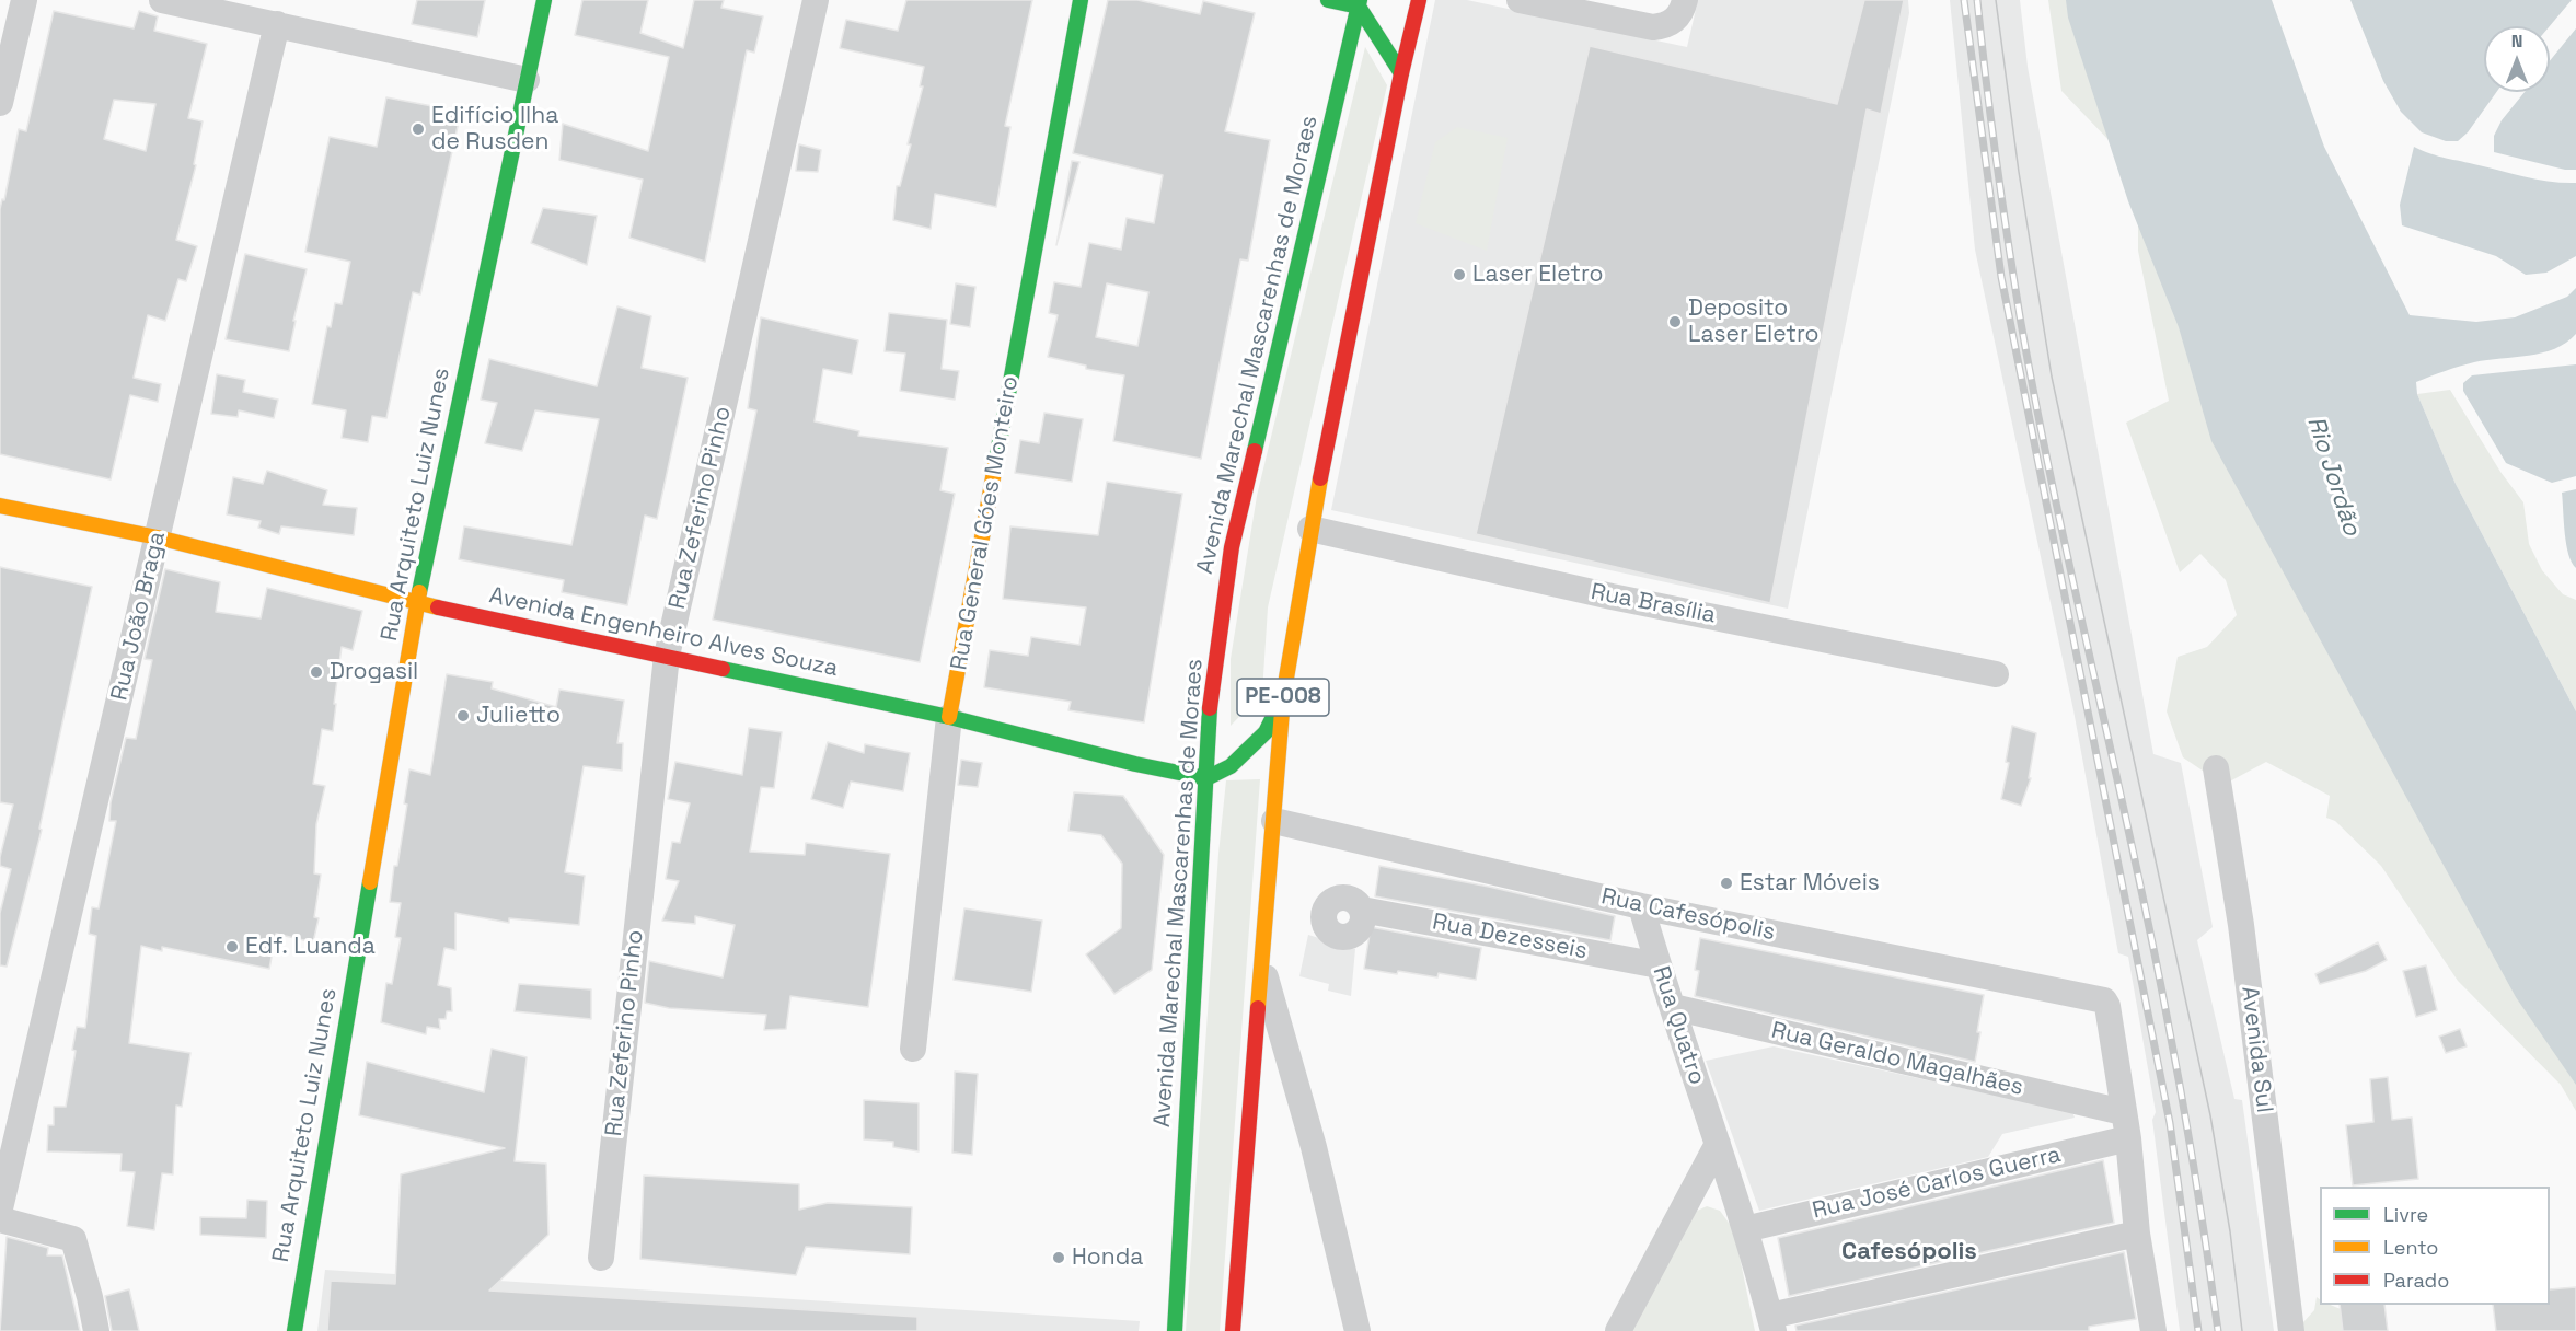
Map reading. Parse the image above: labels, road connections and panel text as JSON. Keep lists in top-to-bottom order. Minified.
{"streets":{"main road":["Avenida Marechal Mascarenhas de Moraes","Rua Arquiteto Luiz Nunes","Rua General Góes Monteiro","Avenida Engenheiro Alves Souza","PE-008"],"street":["Rua Zeferino Pinho","Rua Brasília","Rua João Braga","Rua Cafesópolis","Rua Dezesseis","Rua Quatro","Avenida Sul","Rua Geraldo Magalhães","Rua José Carlos Guerra"]},"crossings":[["Avenida Marechal Mascarenhas de Moraes","Avenida Engenheiro Alves Souza"],["Rua Arquiteto Luiz Nunes","Avenida Engenheiro Alves Souza"],["Rua Zeferino Pinho","Avenida Engenheiro Alves Souza"],["Rua General Góes Monteiro","Avenida Engenheiro Alves Souza"],["Rua Brasília","PE-008"],["Rua João Braga","Avenida Engenheiro Alves Souza"],["PE-008","Rua Cafesópolis"],["Rua Cafesópolis","Rua Quatro"],["Rua Cafesópolis","Rua Geraldo Magalhães"],["Rua Dezesseis","Rua Quatro"],["Rua Quatro","Rua Geraldo Magalhães"],["Rua Quatro","Rua José Carlos Guerra"]],"districts":["Cafesópolis"],"water":["Rio Jordão"],"places":["Edifício Ilha de Rusden","Laser Eletro","Deposito Laser Eletro","Drogasil","Julietto","Estar Móveis","Edf. Luanda","Honda"],"legend":["Livre","Lento","Parado"],"north":"top"}
